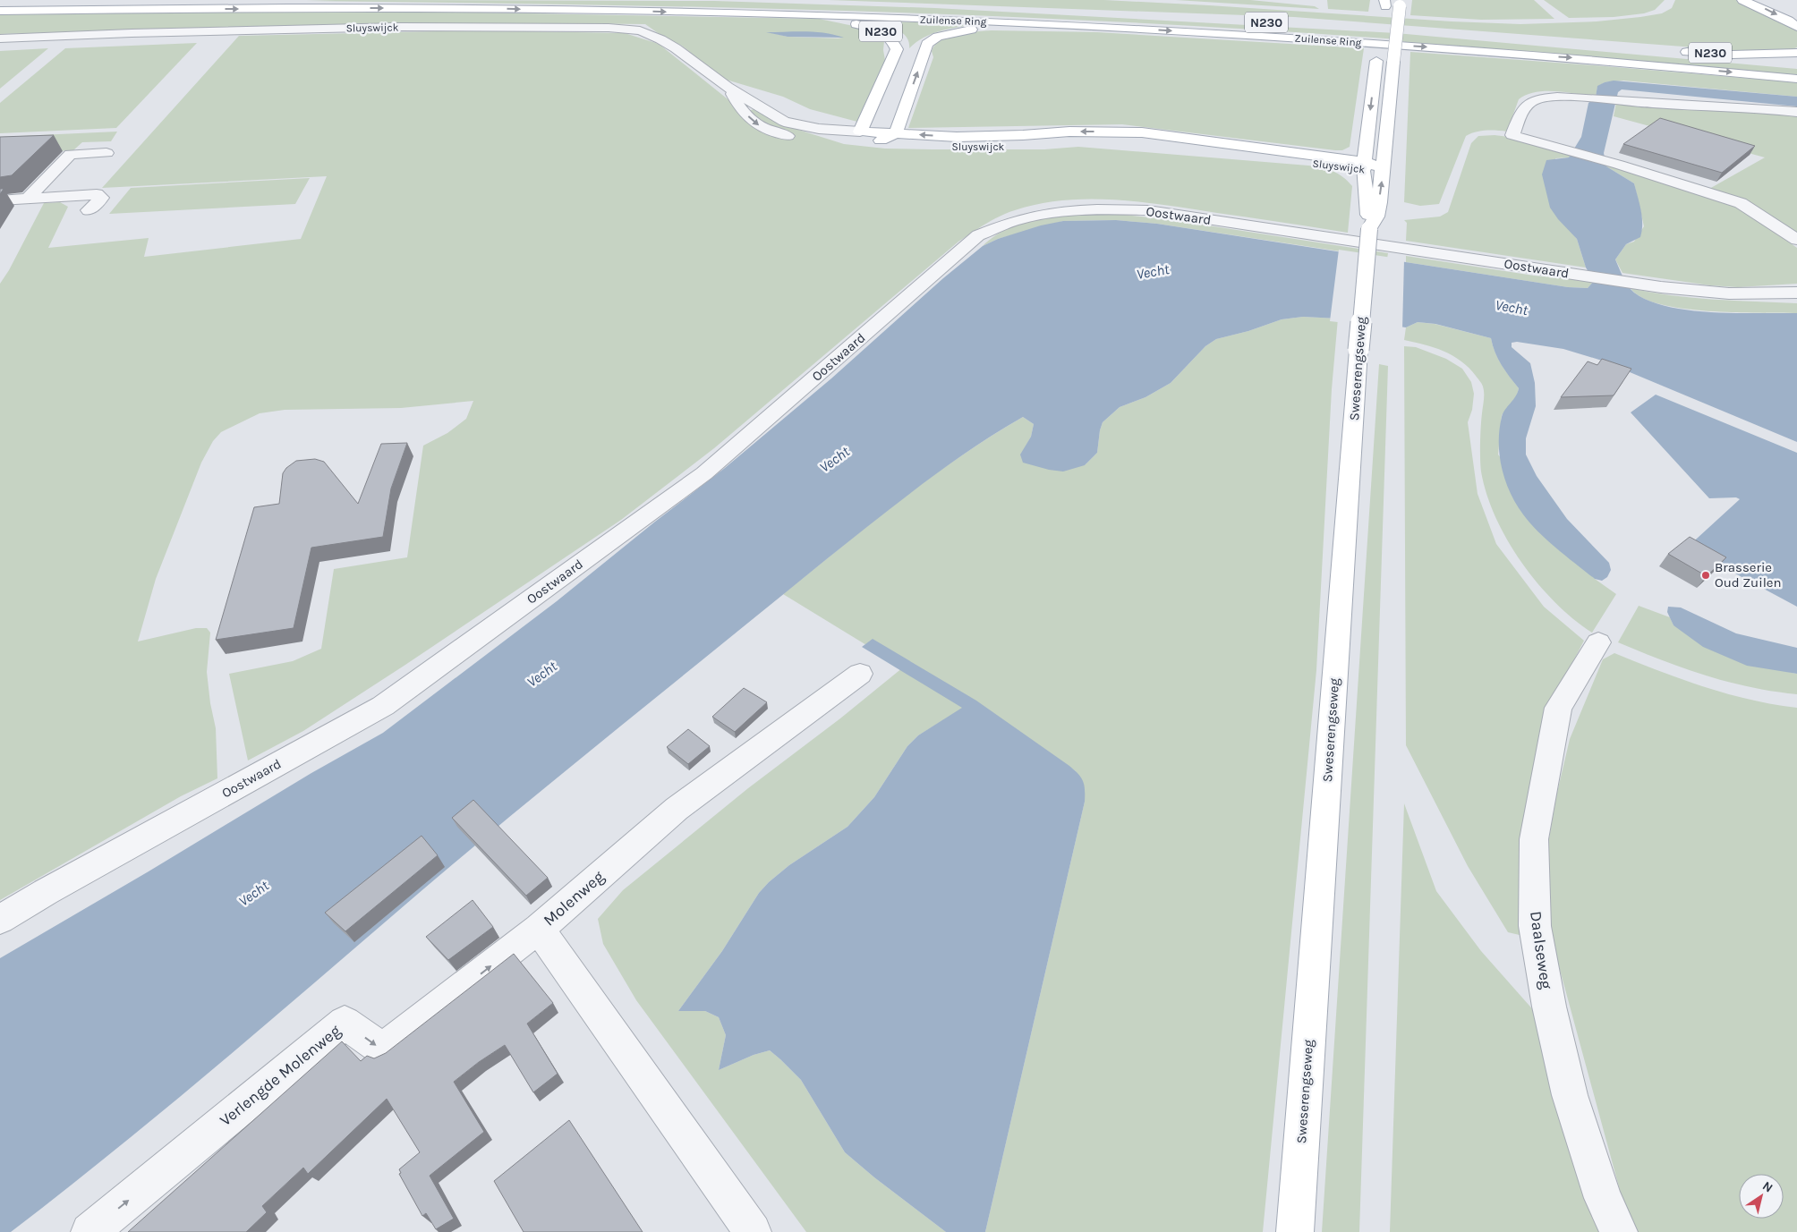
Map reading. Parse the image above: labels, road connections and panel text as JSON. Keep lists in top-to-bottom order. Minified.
{"streets":{"main road":["Zuilense Ring","N230","Sluyswijck","Sweserengseweg"],"street":["Oostwaard","Molenweg","Daalseweg","Verlengde Molenweg"]},"crossings":[["Zuilense Ring","N230"],["N230","Sluyswijck"],["Sluyswijck","Sweserengseweg"],["Molenweg","Verlengde Molenweg"]],"one_way":["Zuilense Ring","Verlengde Molenweg"],"water":["Vecht"],"places":["Brasserie Oud Zuilen"],"north":"top right"}
